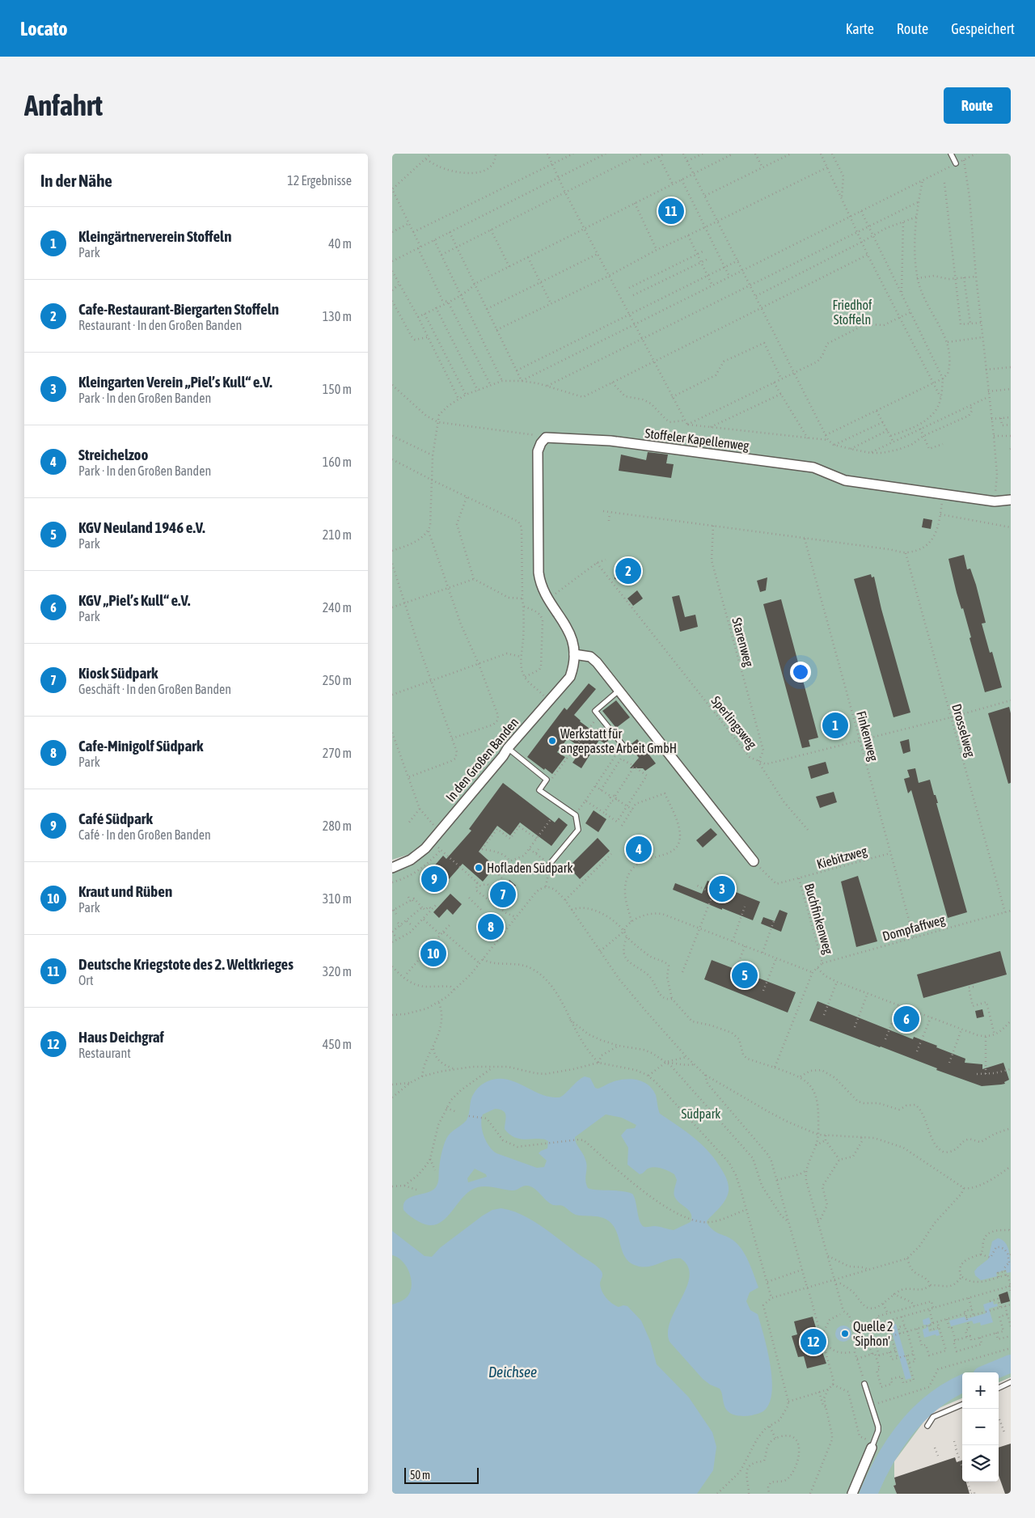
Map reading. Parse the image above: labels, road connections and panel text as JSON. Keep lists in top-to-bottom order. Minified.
{"streets":{"street":["Stoffeler Kapellenweg","In den Großen Banden"],"path":["Starenweg","Sperlingsweg","Drosselweg","Finkenweg","Kiebitzweg","Buchfinkenweg","Dompfaffweg"]},"crossings":[["Stoffeler Kapellenweg","In den Großen Banden"],["Starenweg","Sperlingsweg"],["Sperlingsweg","Drosselweg"],["Sperlingsweg","Finkenweg"],["Drosselweg","Dompfaffweg"],["Finkenweg","Kiebitzweg"],["Finkenweg","Dompfaffweg"],["Kiebitzweg","Buchfinkenweg"],["Buchfinkenweg","Dompfaffweg"]],"water":["Deichsee"],"parks":["Friedhof Stoffeln","Südpark"],"places":["Werkstatt für angepasste Arbeit GmbH","Hofladen Südpark","Quelle 2 'Siphon'"],"scale_bar":"50 m","page":{"header":"Locato","nav":["Karte","Route","Gespeichert"],"buttons":"Route","title":"Anfahrt","heading":["In der Nähe","12 Ergebnisse"],"pins":["11","2","1","4","9","3","7","8","10","5","6","12"],"list":[{"mark":"1","name":"Kleingärtnerverein Stoffeln","note":"Park","value":"40 m"},{"mark":"2","name":"Cafe-Restaurant-Biergarten Stoffeln","note":"Restaurant · In den Großen Banden","value":"130 m"},{"mark":"3","name":"Kleingarten Verein „Piel’s Kull“ e.V.","note":"Park · In den Großen Banden","value":"150 m"},{"mark":"4","name":"Streichelzoo","note":"Park · In den Großen Banden","value":"160 m"},{"mark":"5","name":"KGV Neuland 1946 e.V.","note":"Park","value":"210 m"},{"mark":"6","name":"KGV „Piel’s Kull“ e.V.","note":"Park","value":"240 m"},{"mark":"7","name":"Kiosk Südpark","note":"Geschäft · In den Großen Banden","value":"250 m"},{"mark":"8","name":"Cafe-Minigolf Südpark","note":"Park","value":"270 m"},{"mark":"9","name":"Café Südpark","note":"Café · In den Großen Banden","value":"280 m"},{"mark":"10","name":"Kraut und Rüben","note":"Park","value":"310 m"},{"mark":"11","name":"Deutsche Kriegstote des 2. Weltkrieges","note":"Ort","value":"320 m"},{"mark":"12","name":"Haus Deichgraf","note":"Restaurant","value":"450 m"}],"map_buttons":["+","−"],"scale":"50 m"}}
